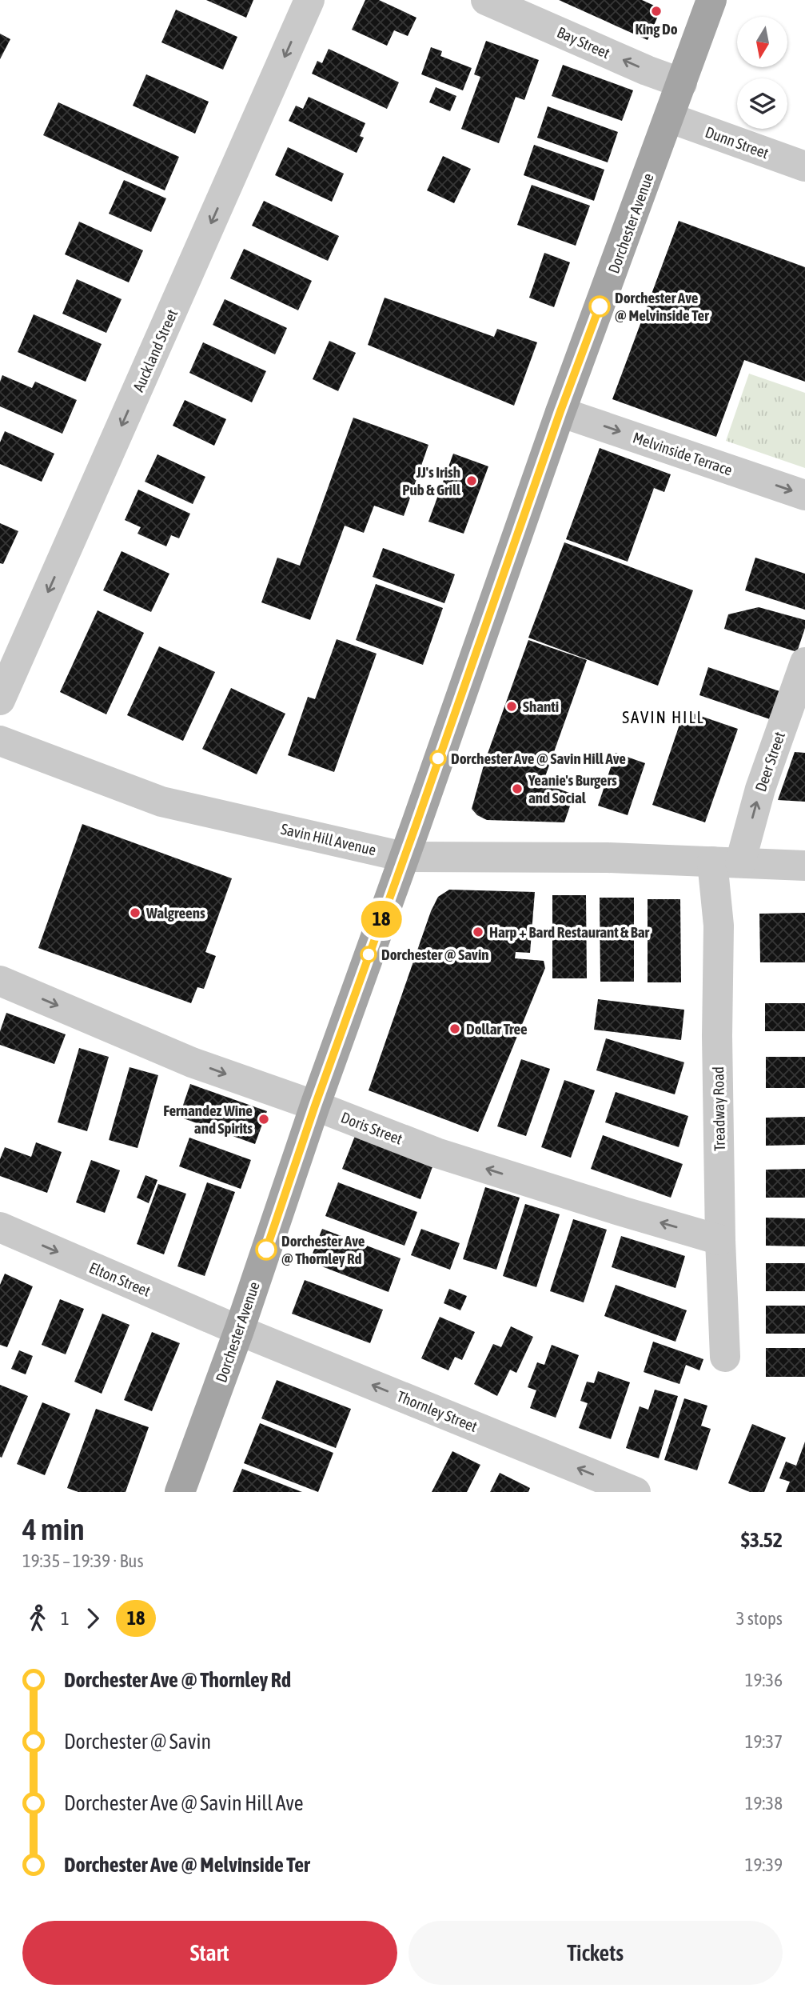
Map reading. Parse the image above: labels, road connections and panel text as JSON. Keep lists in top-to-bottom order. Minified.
{"streets":{"main road":["Dorchester Avenue"],"street":["Bay Street","Dunn Street","Auckland Street","Melvinside Terrace","Deer Street","Savin Hill Avenue","Treadway Road","Doris Street","Elton Street","Thornley Street"]},"crossings":[["Bay Street","Dorchester Avenue"],["Dunn Street","Dorchester Avenue"],["Dorchester Avenue","Melvinside Terrace"],["Dorchester Avenue","Savin Hill Avenue"],["Dorchester Avenue","Doris Street"],["Dorchester Avenue","Elton Street"],["Dorchester Avenue","Thornley Street"],["Deer Street","Savin Hill Avenue"],["Deer Street","Treadway Road"],["Savin Hill Avenue","Treadway Road"],["Treadway Road","Doris Street"],["Elton Street","Thornley Street"]],"one_way":["Bay Street","Auckland Street","Melvinside Terrace","Deer Street","Elton Street","Thornley Street"],"districts":["SAVIN HILL"],"places":["King Do","Dorchester Ave @ Melvinside Ter","JJ's Irish Pub & Grill","Shanti","Dorchester Ave @ Savin Hill Ave","Yeanie's Burgers and Social","Walgreens","Harp + Bard Restaurant & Bar","Dorchester @ Savin","Dollar Tree","Fernandez Wine and Spirits","Dorchester Ave @ Thornley Rd"],"lines":["bus line 18"],"north":"bottom","page":{"on_map":"18","heading":["4 min","19:35 – 19:39 · Bus","$3.52"],"legs":["1","18","3 stops"],"list":[{"name":"Dorchester Ave @ Thornley Rd","value":"19:36"},{"name":"Dorchester @ Savin","value":"19:37"},{"name":"Dorchester Ave @ Savin Hill Ave","value":"19:38"},{"name":"Dorchester Ave @ Melvinside Ter","value":"19:39"}],"buttons":["Start","Tickets"]}}
